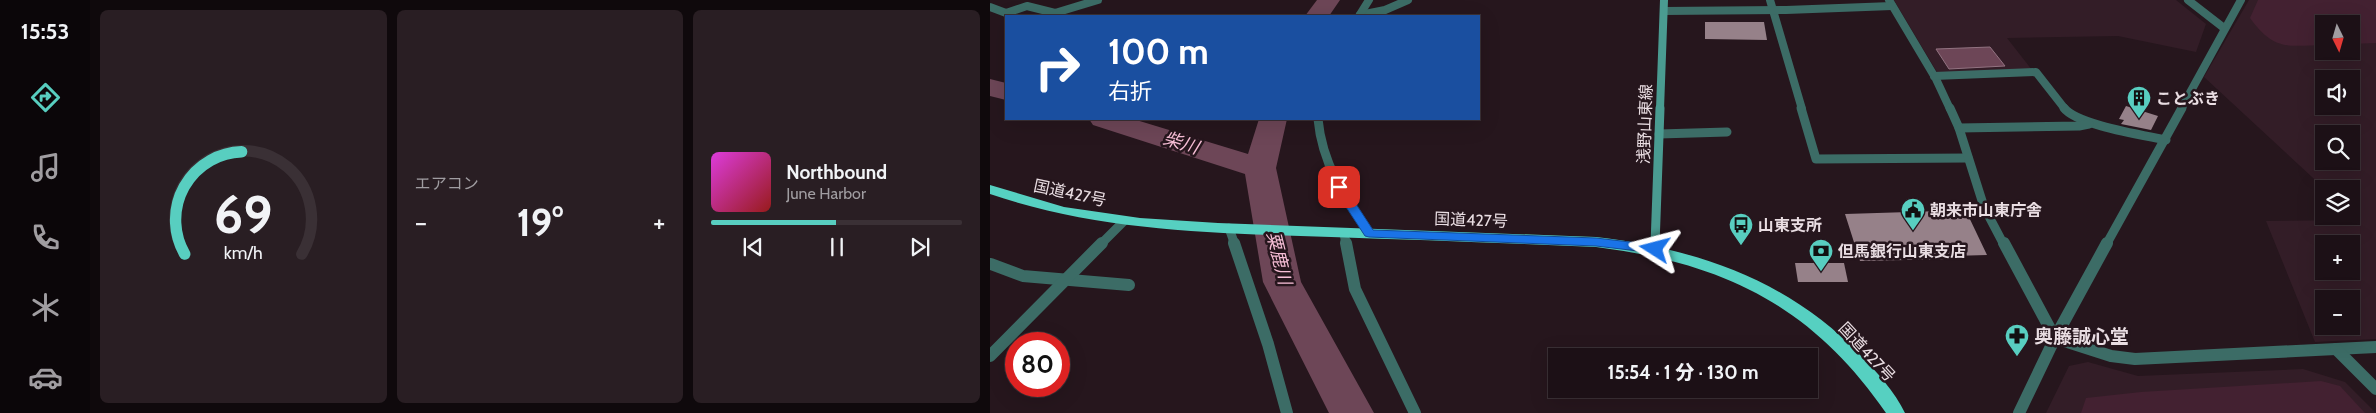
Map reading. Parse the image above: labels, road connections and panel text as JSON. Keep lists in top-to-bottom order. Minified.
{"streets":{"highway":["国道427号"],"main road":["浅野山東線"]},"crossings":[["浅野山東線","国道427号"]],"water":["柴川","粟鹿川"],"places":{"building":["ことぶき"],"public building":["朝来市山東庁舎"],"bus stop":["山東支所"],"bank":["但馬銀行山東支店"],"pharmacy":["奥藤誠心堂"]},"north":"bottom","page":{"tabs":"15:53","tile":"エアコン","map_buttons":["+","−"],"turn":["100 m","右折"],"song":["Northbound","June Harbor"],"heat":["−","19°","+"],"limit":"80","trip":"15:54 · 1 分 · 130 m","gauge":["69","km/h"]}}
